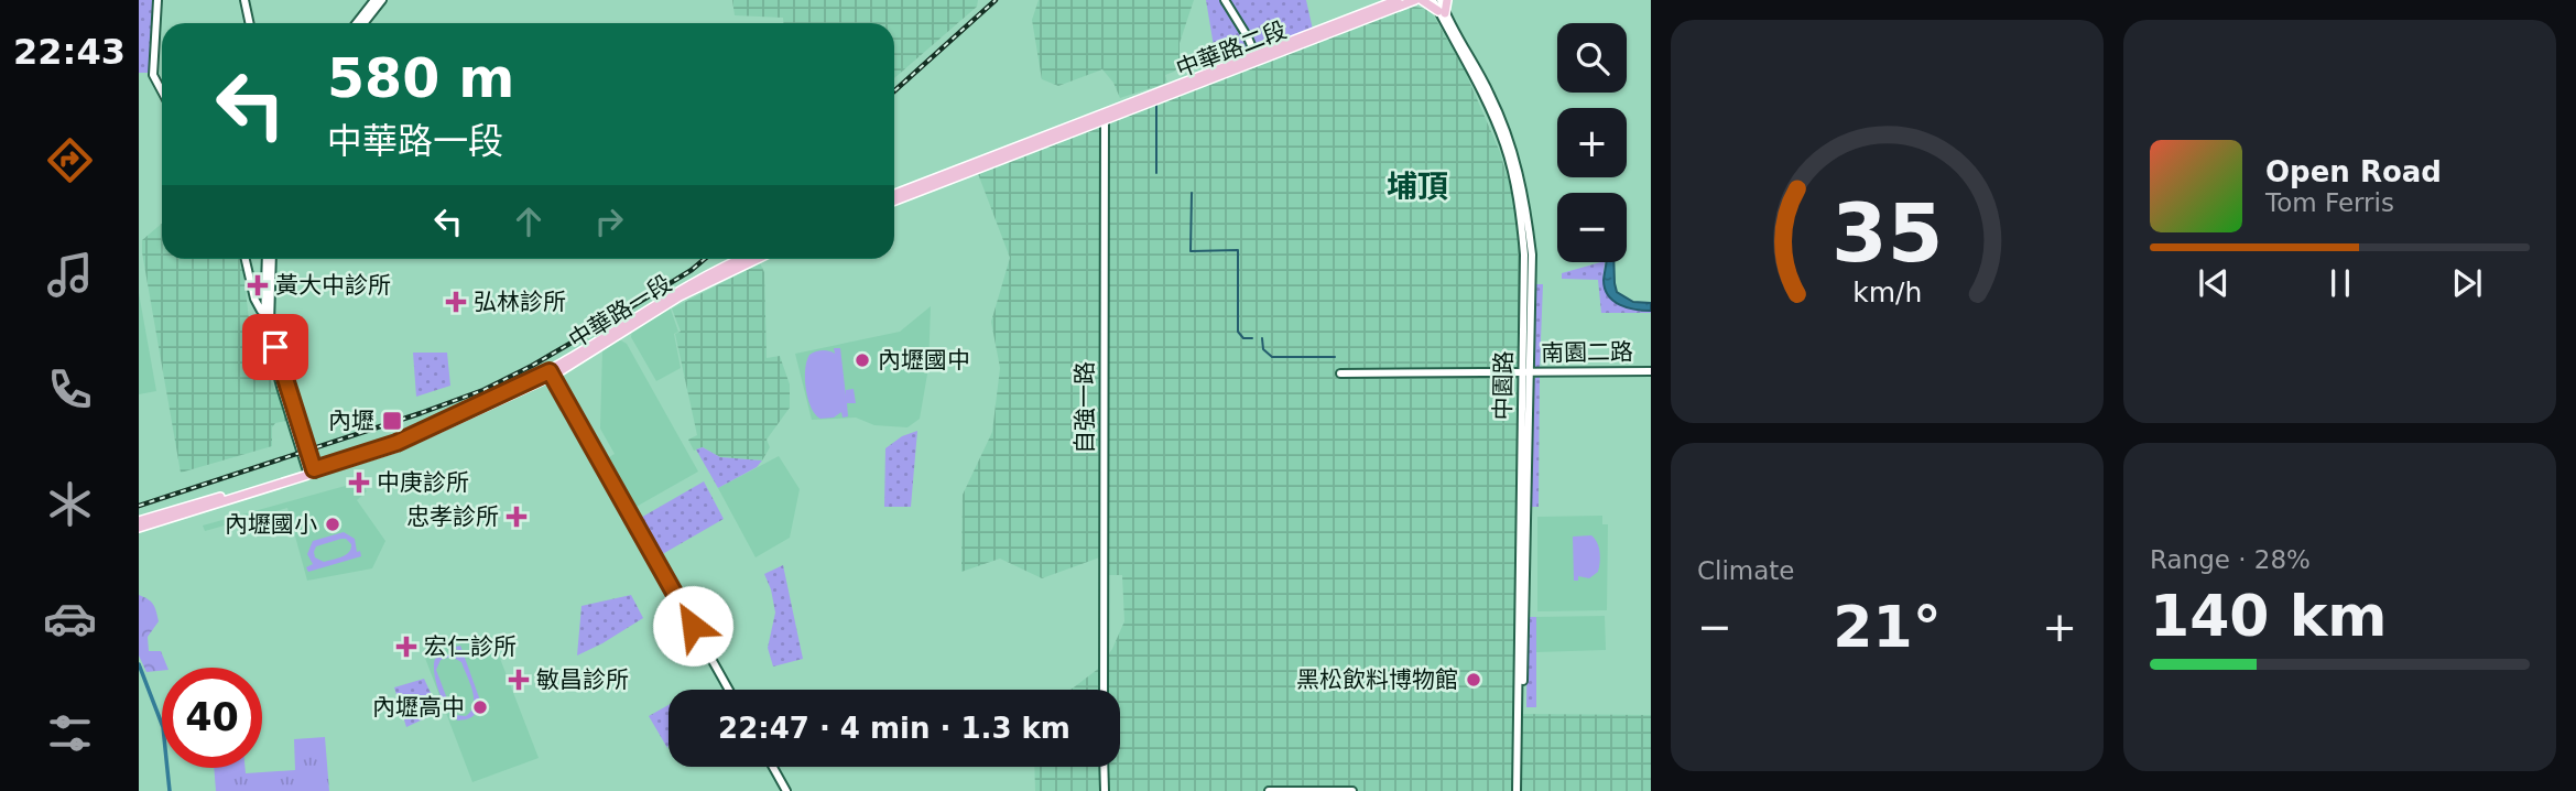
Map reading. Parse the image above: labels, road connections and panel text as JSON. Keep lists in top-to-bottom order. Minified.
{"streets":{"main road":["中華路二段","中華路一段"],"street":["南園二路","中園路","自強一路"]},"crossings":[["中華路二段","自強一路"],["南園二路","中園路"]],"districts":["埔頂"],"places":{"health":["黃大中診所","弘林診所","中庚診所","忠孝診所","宏仁診所","敏昌診所"],"other":["內壢國中","內壢國小","黑松飲料博物館","內壢高中"],"transit":["內壢"]},"page":{"tabs":"22:43","map_buttons":["+","−"],"turn":["580 m","中華路一段"],"song":["Open Road","Tom Ferris"],"tile":["Climate",["Range · 28%","140 km"]],"heat":["−","21°","+"],"limit":"40","trip":"22:47 · 4 min · 1.3 km","gauge":["35","km/h"]}}
